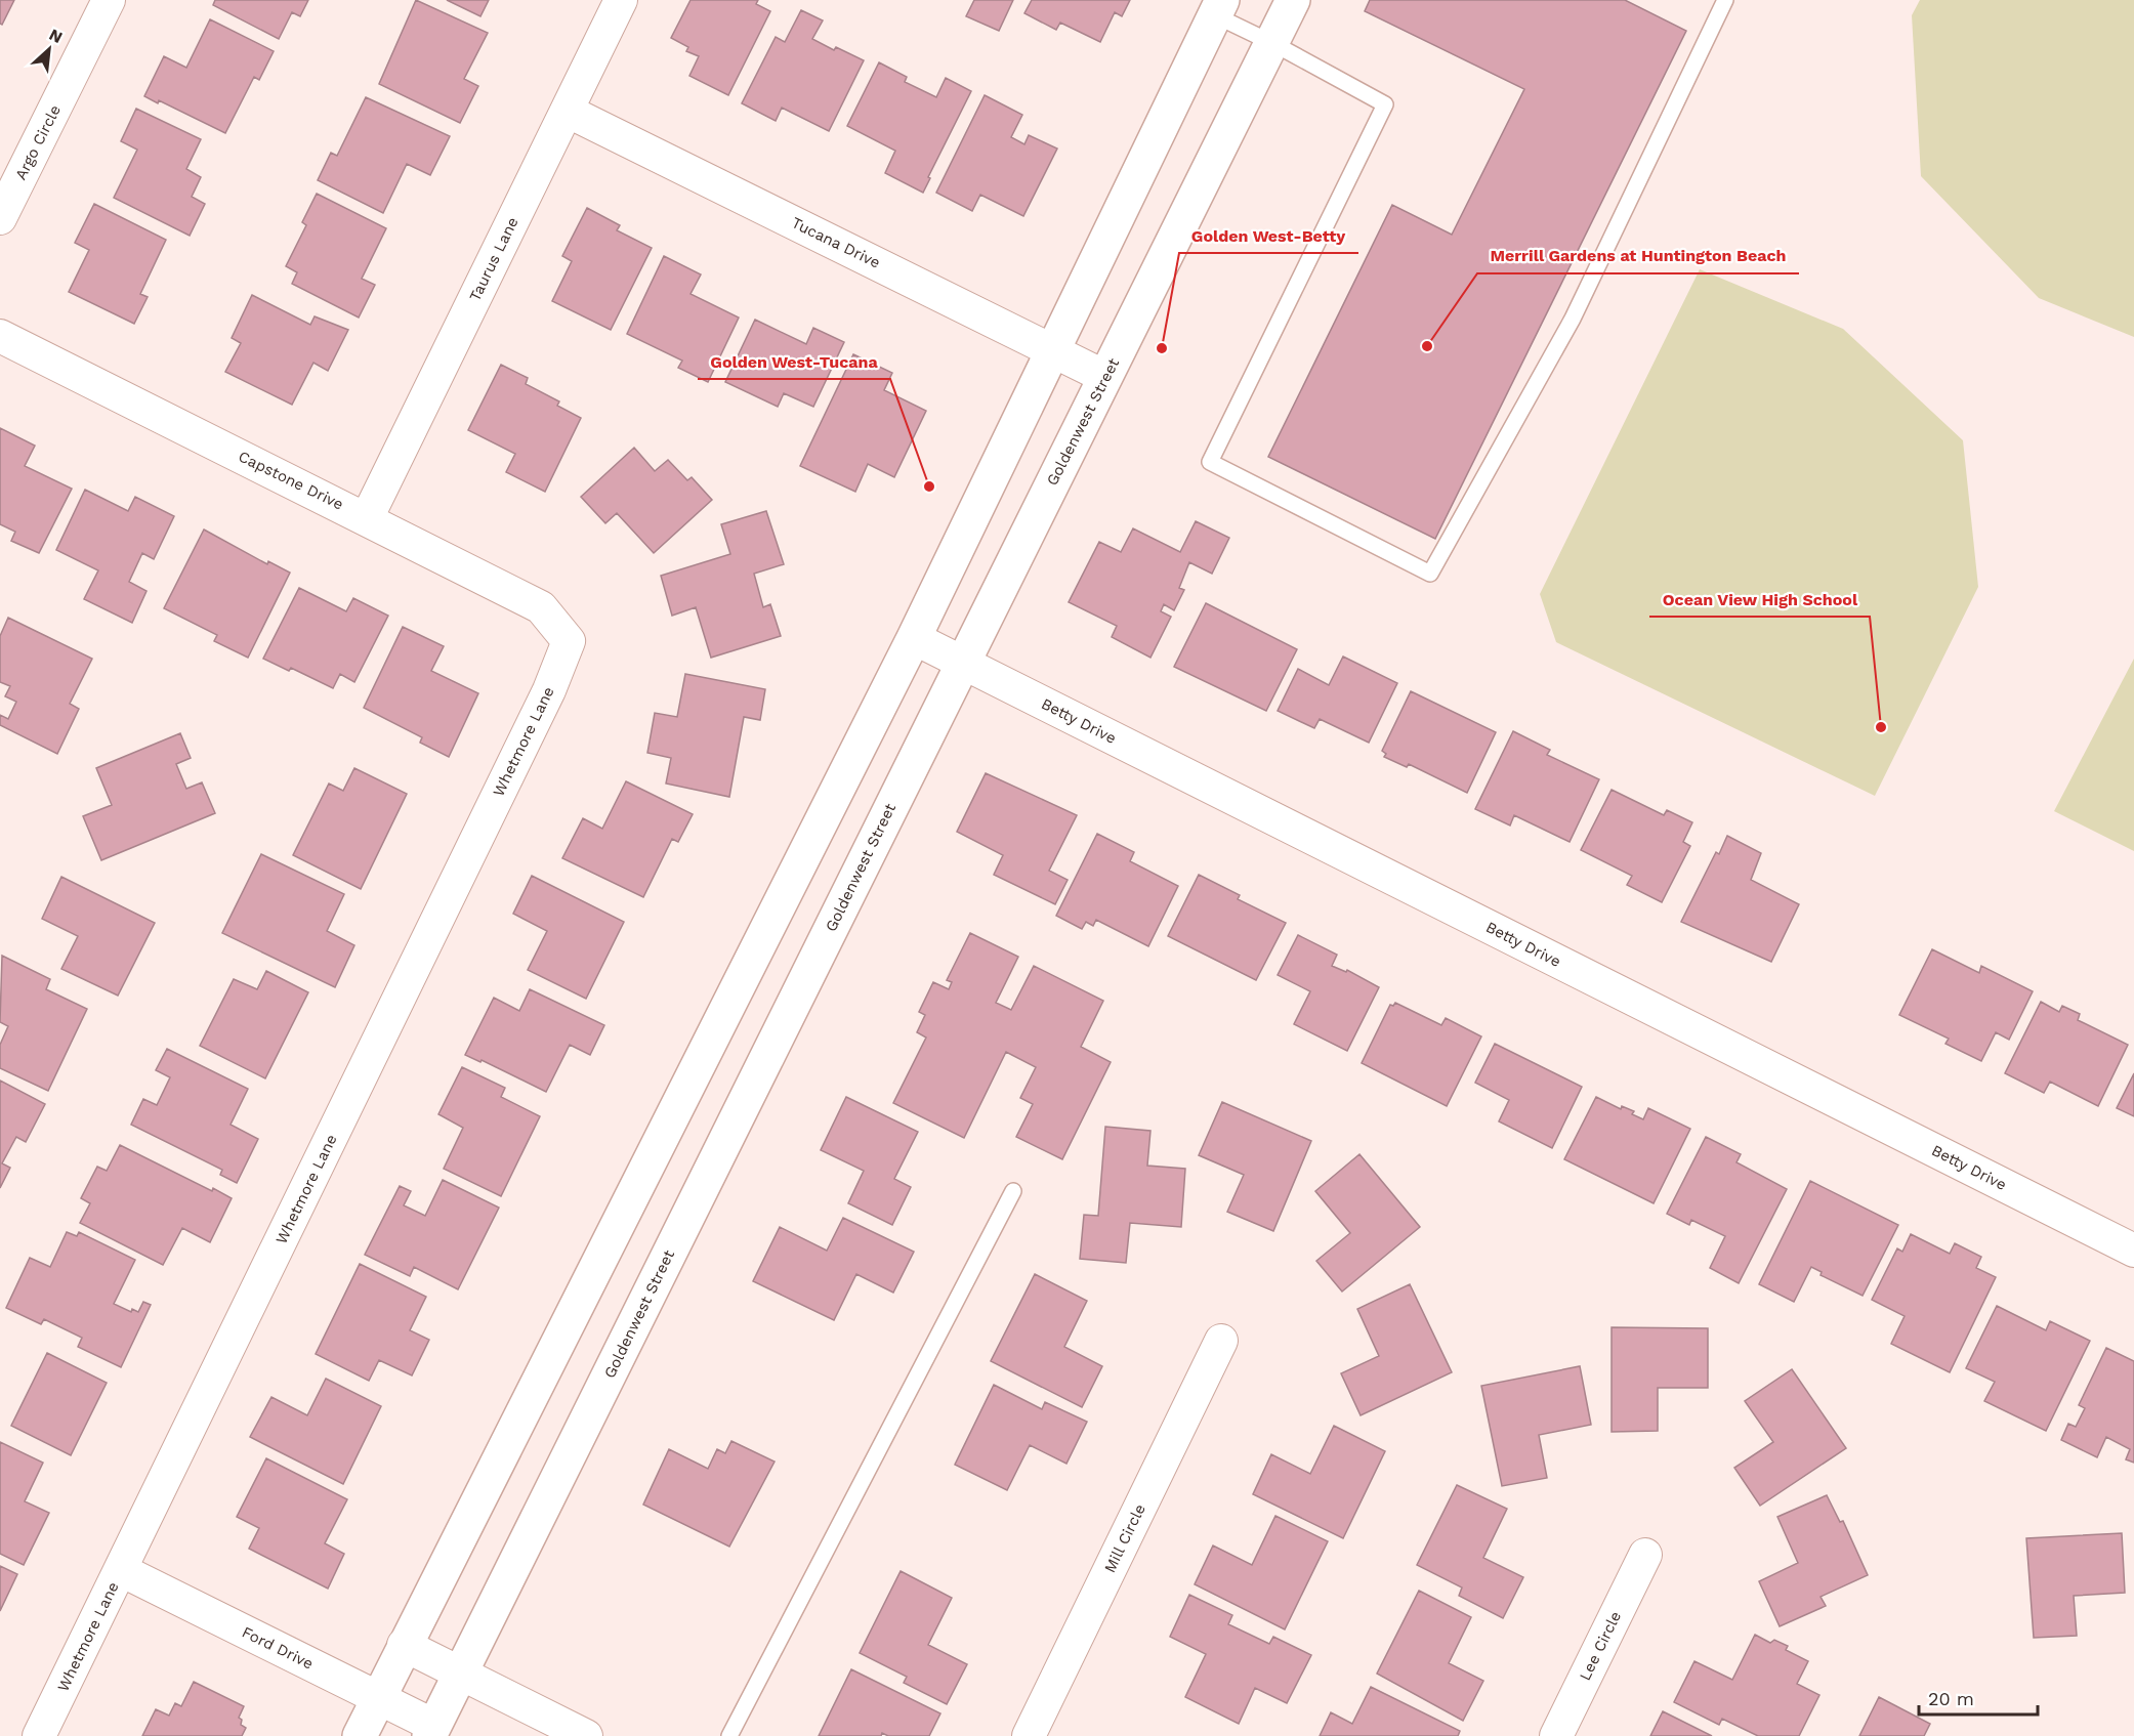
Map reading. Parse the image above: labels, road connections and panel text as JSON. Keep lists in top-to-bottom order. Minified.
{"streets":{"main road":["Goldenwest Street"],"street":["Argo Circle","Tucana Drive","Taurus Lane","Capstone Drive","Betty Drive","Whetmore Lane","Mill Circle","Lee Circle","Ford Drive"]},"crossings":[["Tucana Drive","Taurus Lane"],["Tucana Drive","Goldenwest Street"],["Taurus Lane","Capstone Drive"],["Goldenwest Street","Betty Drive"],["Goldenwest Street","Ford Drive"],["Capstone Drive","Whetmore Lane"],["Whetmore Lane","Ford Drive"]],"places":["Merrill Gardens at Huntington Beach","Golden West-Betty","Golden West-Tucana","Ocean View High School"],"scale_bar":"20 m","north":"top right"}
